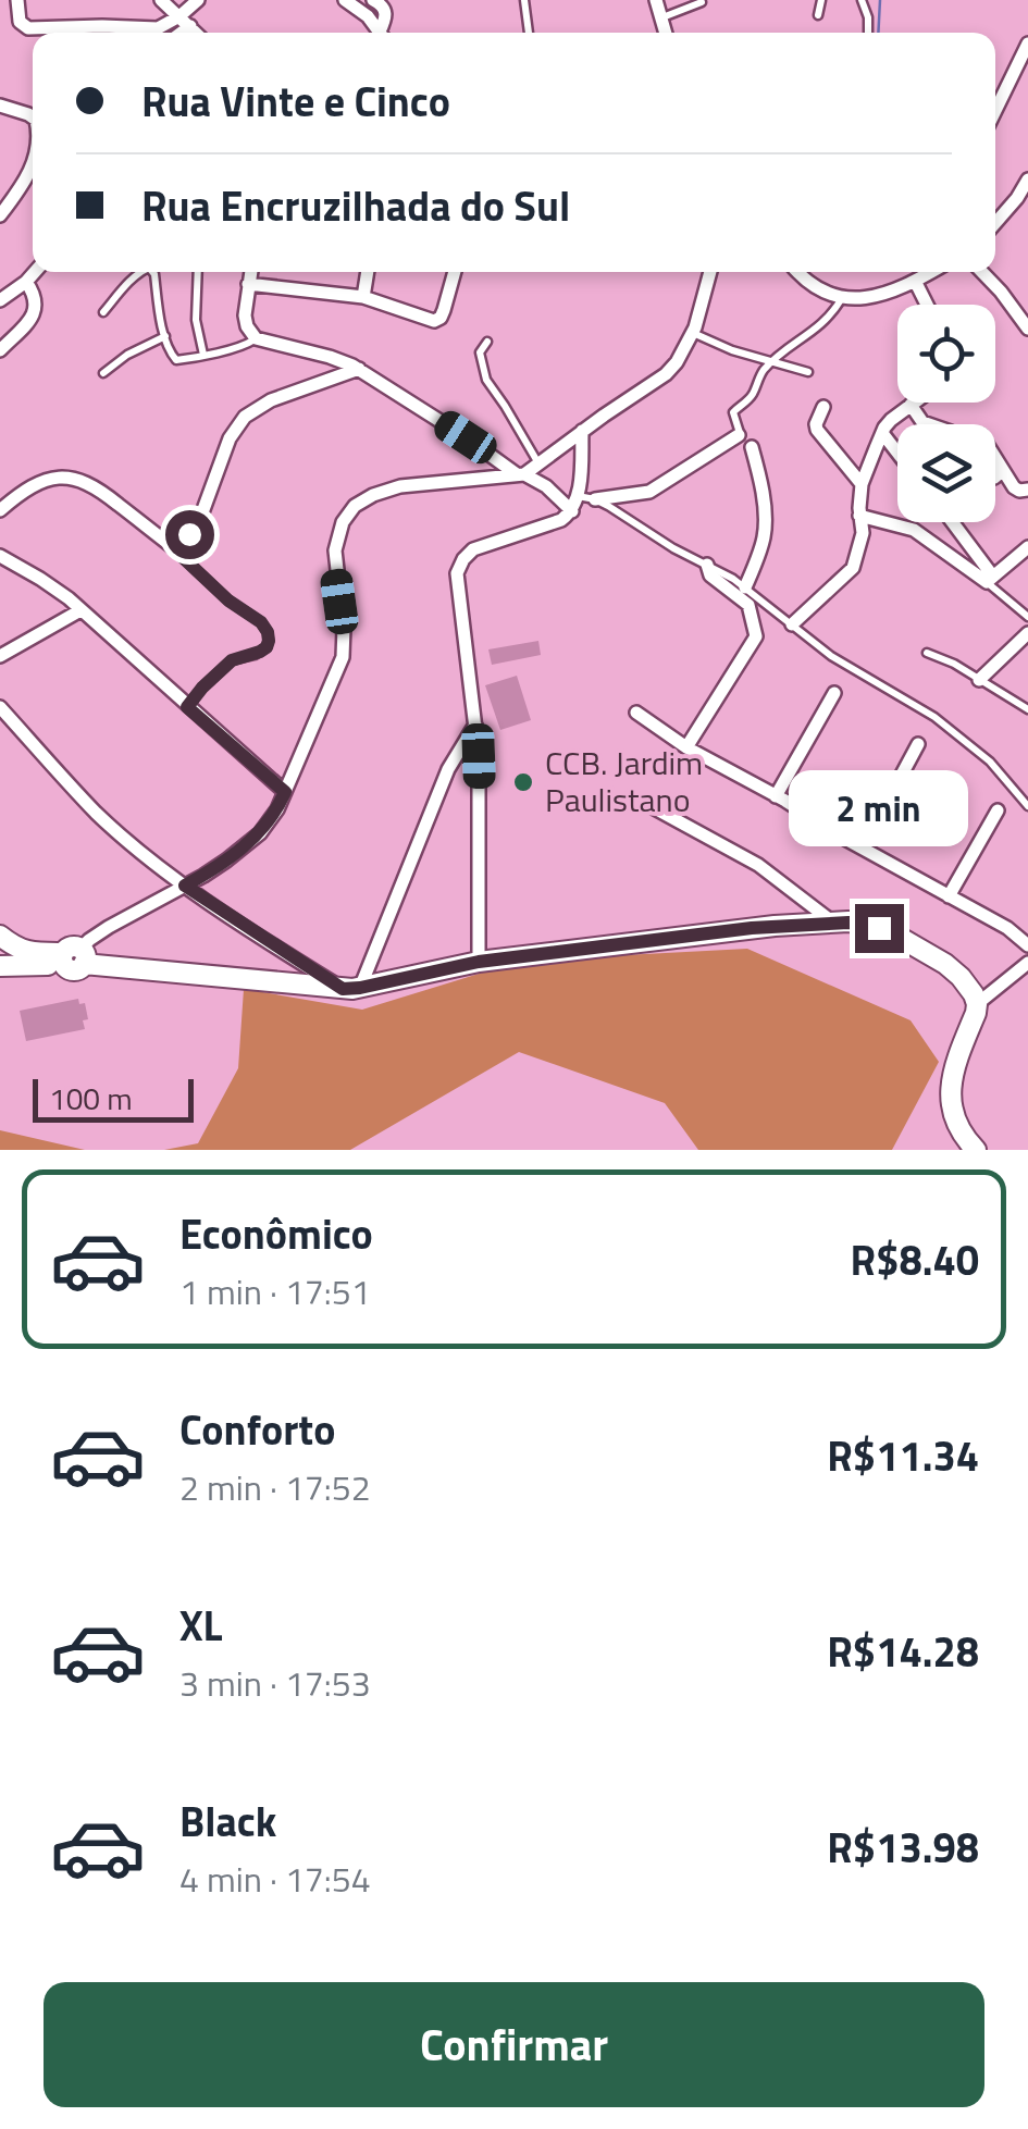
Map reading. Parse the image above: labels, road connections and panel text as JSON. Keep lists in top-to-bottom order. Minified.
{"places":["CCB. Jardim Paulistano"],"scale_bar":"100 m","page":{"banner":["Rua Vinte e Cinco","Rua Encruzilhada do Sul"],"bubble":"2 min","scale":"100 m","list":[{"name":"Econômico","note":"1 min · 17:51","value":"R$8.40"},{"name":"Conforto","note":"2 min · 17:52","value":"R$11.34"},{"name":"XL","note":"3 min · 17:53","value":"R$14.28"},{"name":"Black","note":"4 min · 17:54","value":"R$13.98"}],"buttons":"Confirmar"}}
